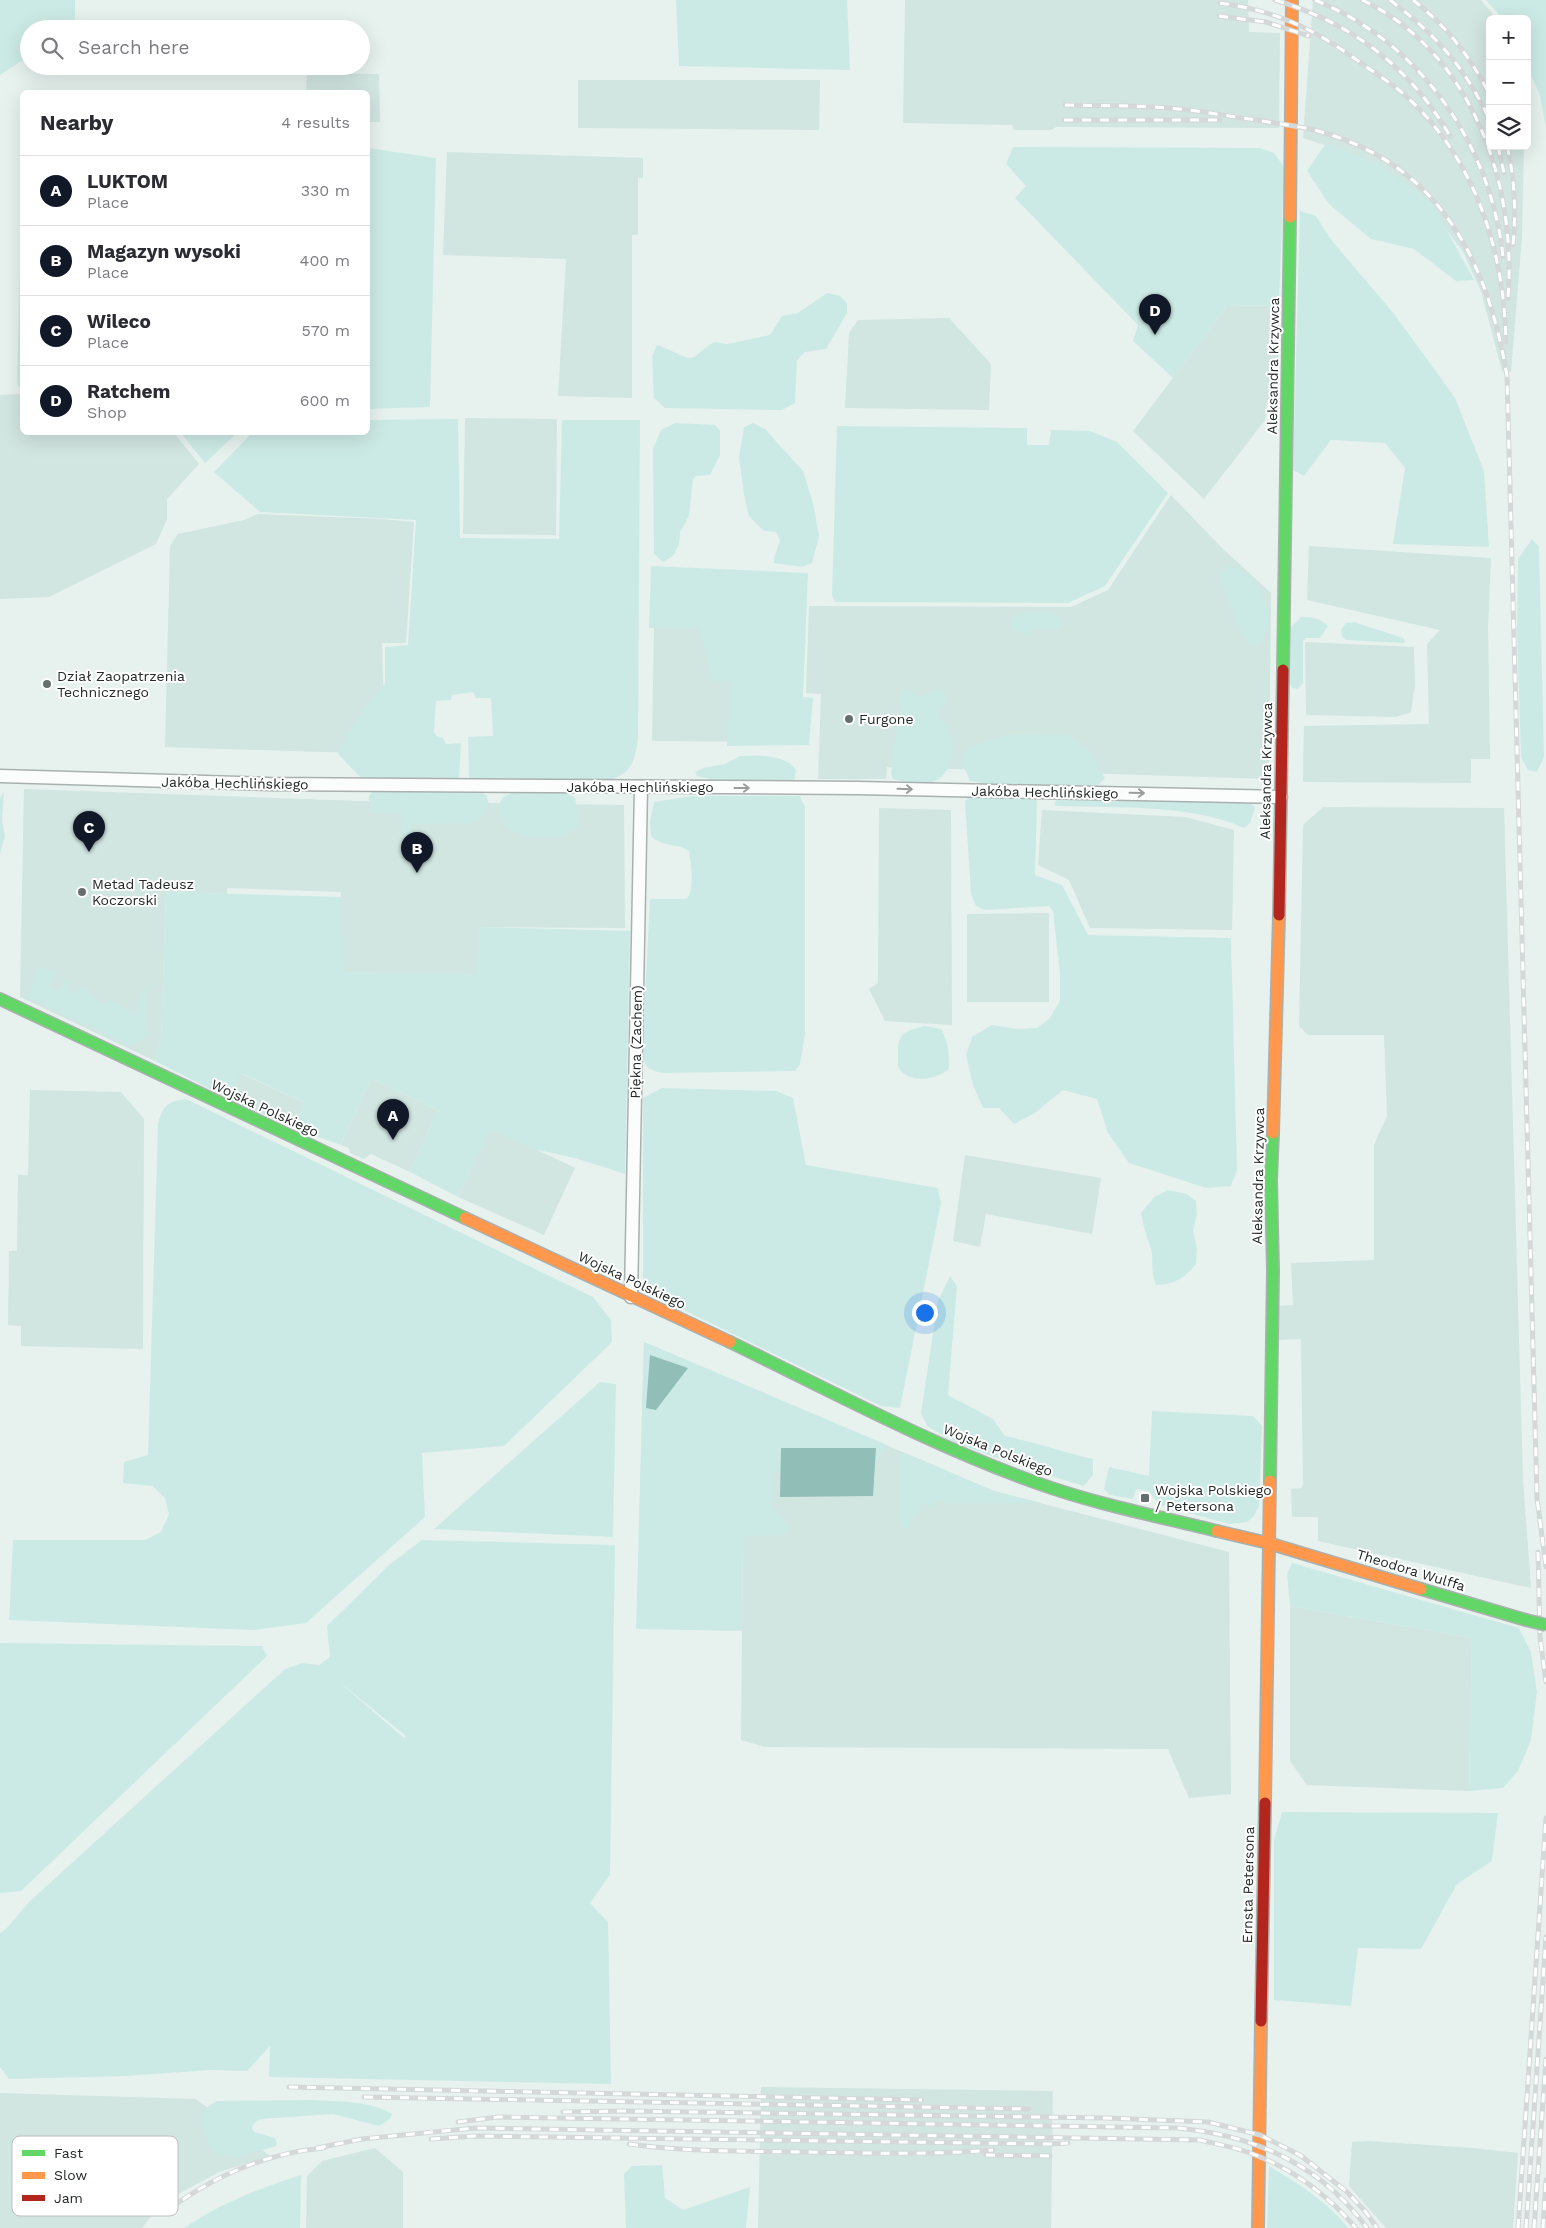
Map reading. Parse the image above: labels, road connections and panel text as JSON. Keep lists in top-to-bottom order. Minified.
{"streets":{"street":["Aleksandra Krzywca","Jakóba Hechlińskiego","Piękna (Zachem)","Wojska Polskiego","Theodora Wulffa","Ernsta Petersona"]},"crossings":[["Aleksandra Krzywca","Jakóba Hechlińskiego"],["Aleksandra Krzywca","Wojska Polskiego"],["Aleksandra Krzywca","Theodora Wulffa"],["Aleksandra Krzywca","Ernsta Petersona"],["Jakóba Hechlińskiego","Piękna (Zachem)"],["Piękna (Zachem)","Wojska Polskiego"],["Wojska Polskiego","Theodora Wulffa"],["Wojska Polskiego","Ernsta Petersona"],["Theodora Wulffa","Ernsta Petersona"]],"one_way":["Jakóba Hechlińskiego"],"places":{"other":["Dział Zaopatrzenia Technicznego","Furgone","Metad Tadeusz Koczorski"],"transit":["Wojska Polskiego / Petersona"]},"legend":["Fast","Slow","Jam"],"page":{"map_buttons":["+","−"],"search":"Search here","heading":["Nearby","4 results"],"list":[{"mark":"A","name":"LUKTOM","note":"Place","value":"330 m"},{"mark":"B","name":"Magazyn wysoki","note":"Place","value":"400 m"},{"mark":"C","name":"Wileco","note":"Place","value":"570 m"},{"mark":"D","name":"Ratchem","note":"Shop","value":"600 m"}],"pins":["D","C","B","A"]}}
